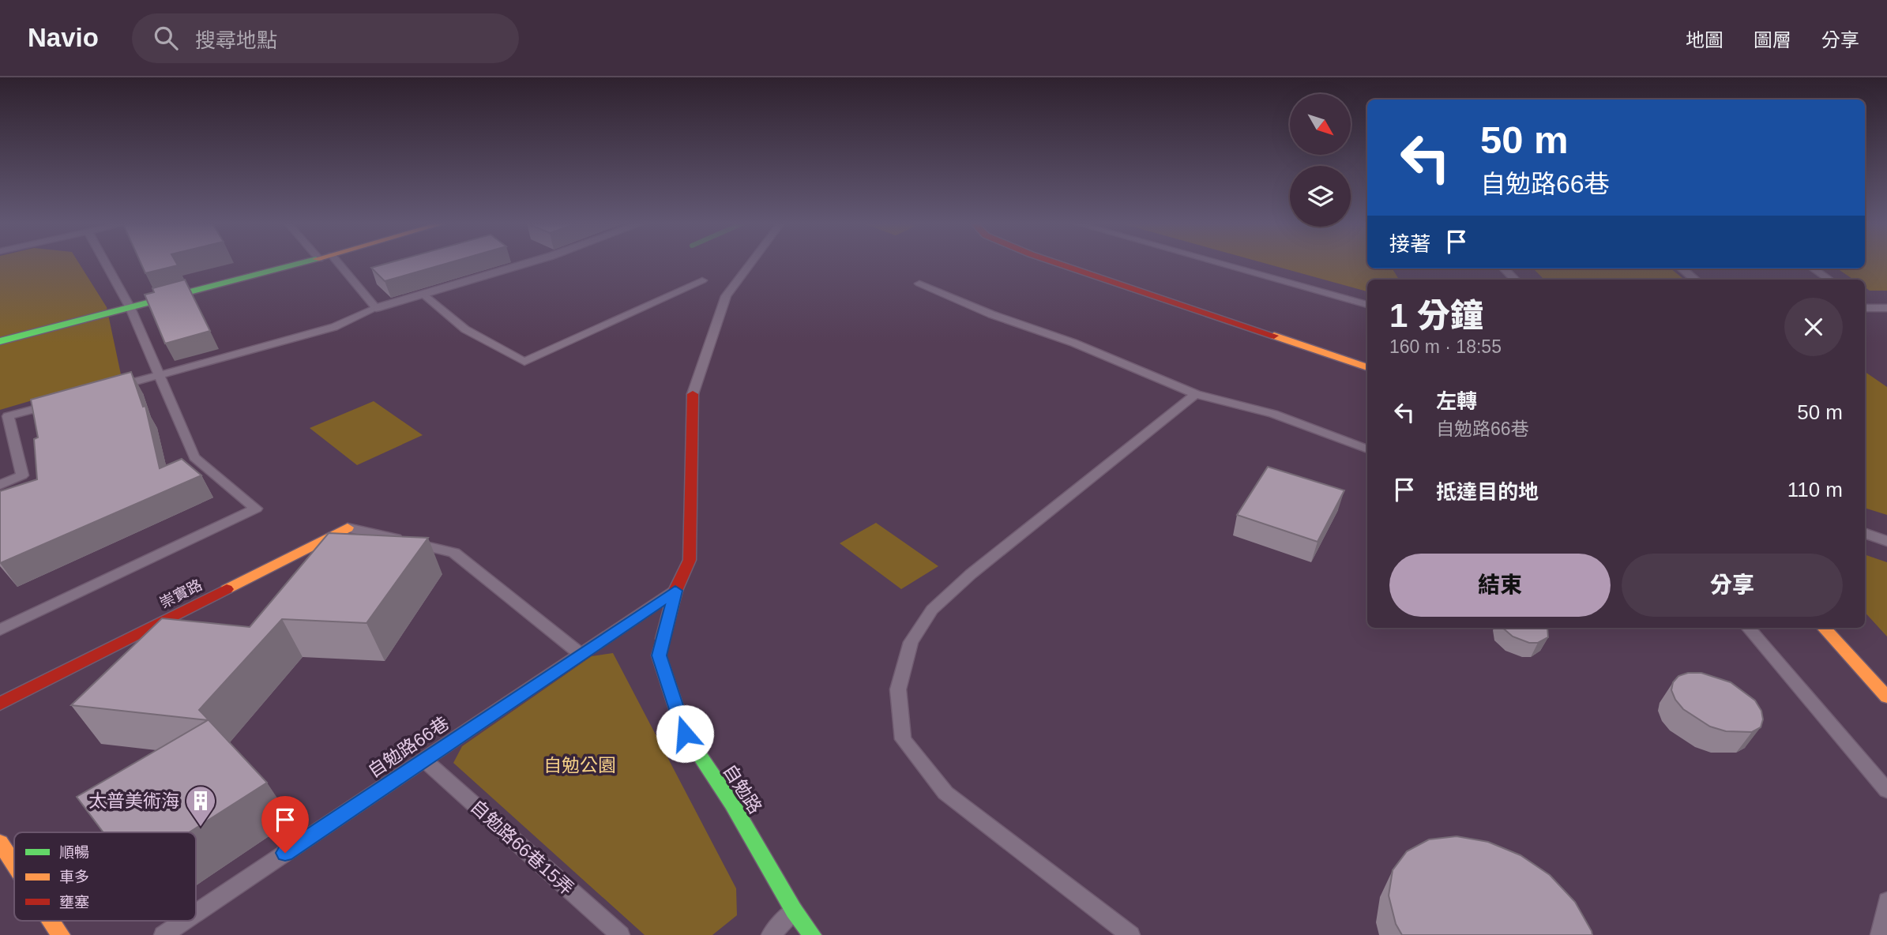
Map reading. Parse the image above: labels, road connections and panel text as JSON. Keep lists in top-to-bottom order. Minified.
{"streets":{"street":["崇實路","自勉路"],"lane":["自勉路66巷","自勉路66巷15弄"]},"crossings":[["自勉路66巷","自勉路"],["自勉路66巷","自勉路66巷15弄"]],"parks":["自勉公園"],"places":{"building":["太普美術海"]},"legend":["順暢","車多","壅塞"],"north":"bottom right","page":{"header":"Navio","search":"搜尋地點","nav":["地圖","圖層","分享"],"turn":["50 m","自勉路66巷"],"then":"接著","heading":["1 分鐘","160 m · 18:55"],"list":[{"name":"左轉","note":"自勉路66巷","value":"50 m"},{"name":"抵達目的地","value":"110 m"}],"buttons":["結束","分享"]}}
